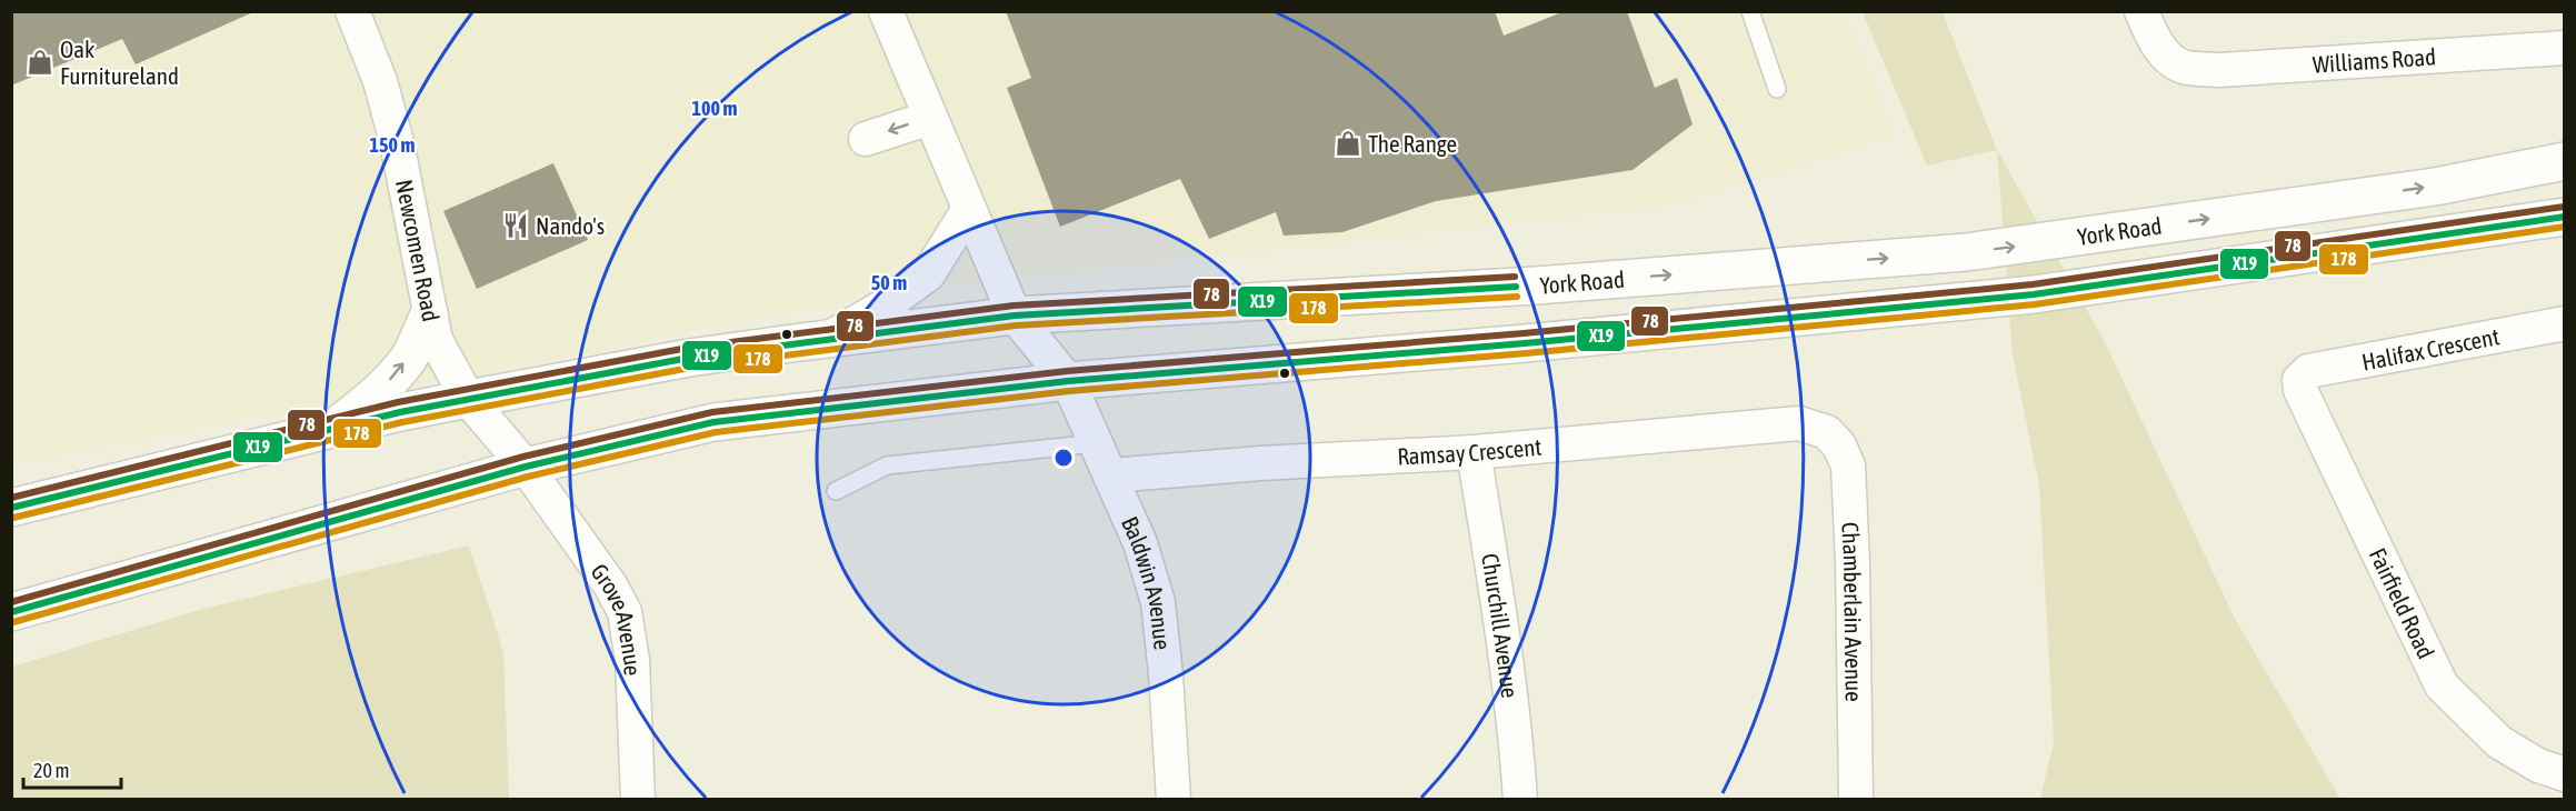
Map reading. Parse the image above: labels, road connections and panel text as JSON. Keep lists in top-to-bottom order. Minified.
{"streets":{"highway":["York Road"],"street":["Williams Road","Newcomen Road","Halifax Crescent","Ramsay Crescent","Baldwin Avenue","Fairfield Road","Chamberlain Avenue","Grove Avenue","Churchill Avenue"]},"crossings":[["York Road","Newcomen Road"],["York Road","Baldwin Avenue"],["Newcomen Road","Grove Avenue"],["Halifax Crescent","Fairfield Road"],["Ramsay Crescent","Baldwin Avenue"],["Ramsay Crescent","Chamberlain Avenue"],["Ramsay Crescent","Churchill Avenue"]],"places":{"shop":["Oak Furnitureland","The Range"],"restaurant":["Nando's"]},"lines":["transit line 78","transit line X19","transit line 178"],"scale_bar":"20 m","rings":["100 m","150 m","50 m"]}
